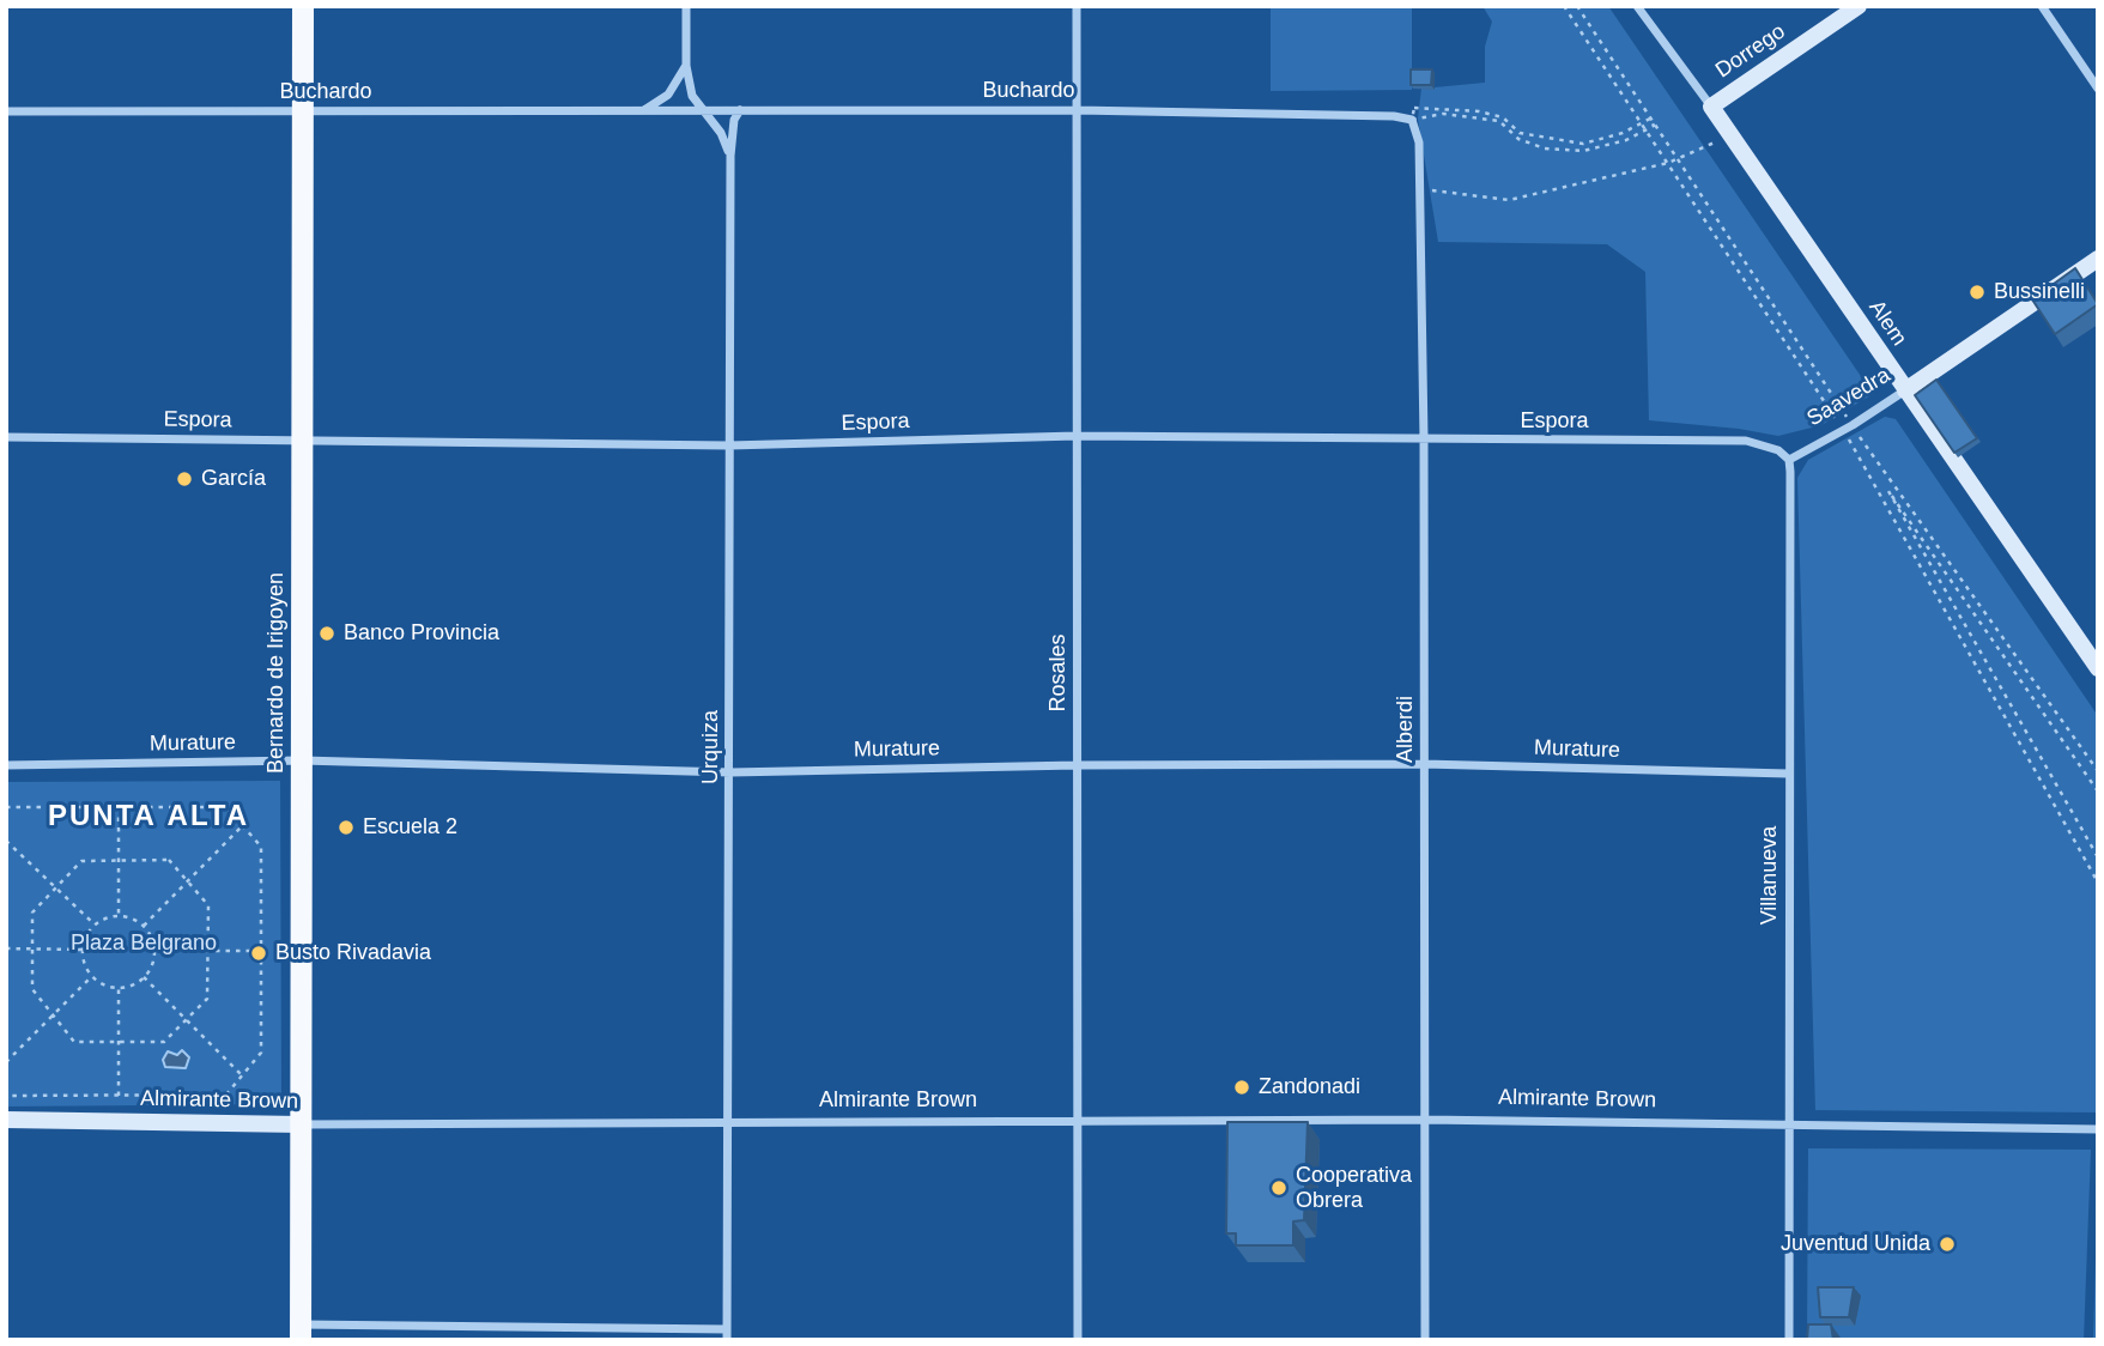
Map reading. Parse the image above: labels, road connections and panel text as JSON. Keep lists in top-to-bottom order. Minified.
{"streets":{"main road":["Dorrego","Alem","Saavedra","Bernardo de Irigoyen","Almirante Brown"],"street":["Buchardo","Espora","Rosales","Alberdi","Murature","Urquiza","Villanueva"]},"crossings":[["Dorrego","Alem"],["Buchardo","Bernardo de Irigoyen"],["Buchardo","Rosales"],["Buchardo","Alberdi"],["Buchardo","Urquiza"],["Alem","Saavedra"],["Saavedra","Espora"],["Saavedra","Villanueva"],["Espora","Bernardo de Irigoyen"],["Espora","Rosales"],["Espora","Alberdi"],["Espora","Urquiza"],["Espora","Villanueva"],["Bernardo de Irigoyen","Murature"],["Bernardo de Irigoyen","Almirante Brown"],["Rosales","Murature"],["Rosales","Almirante Brown"],["Alberdi","Murature"],["Alberdi","Almirante Brown"],["Murature","Urquiza"],["Murature","Villanueva"],["Urquiza","Almirante Brown"],["Villanueva","Almirante Brown"]],"districts":["PUNTA ALTA"],"parks":["Plaza Belgrano"],"places":["Bussinelli","García","Banco Provincia","Escuela 2","Busto Rivadavia","Zandonadi","Cooperativa Obrera","Juventud Unida"]}
